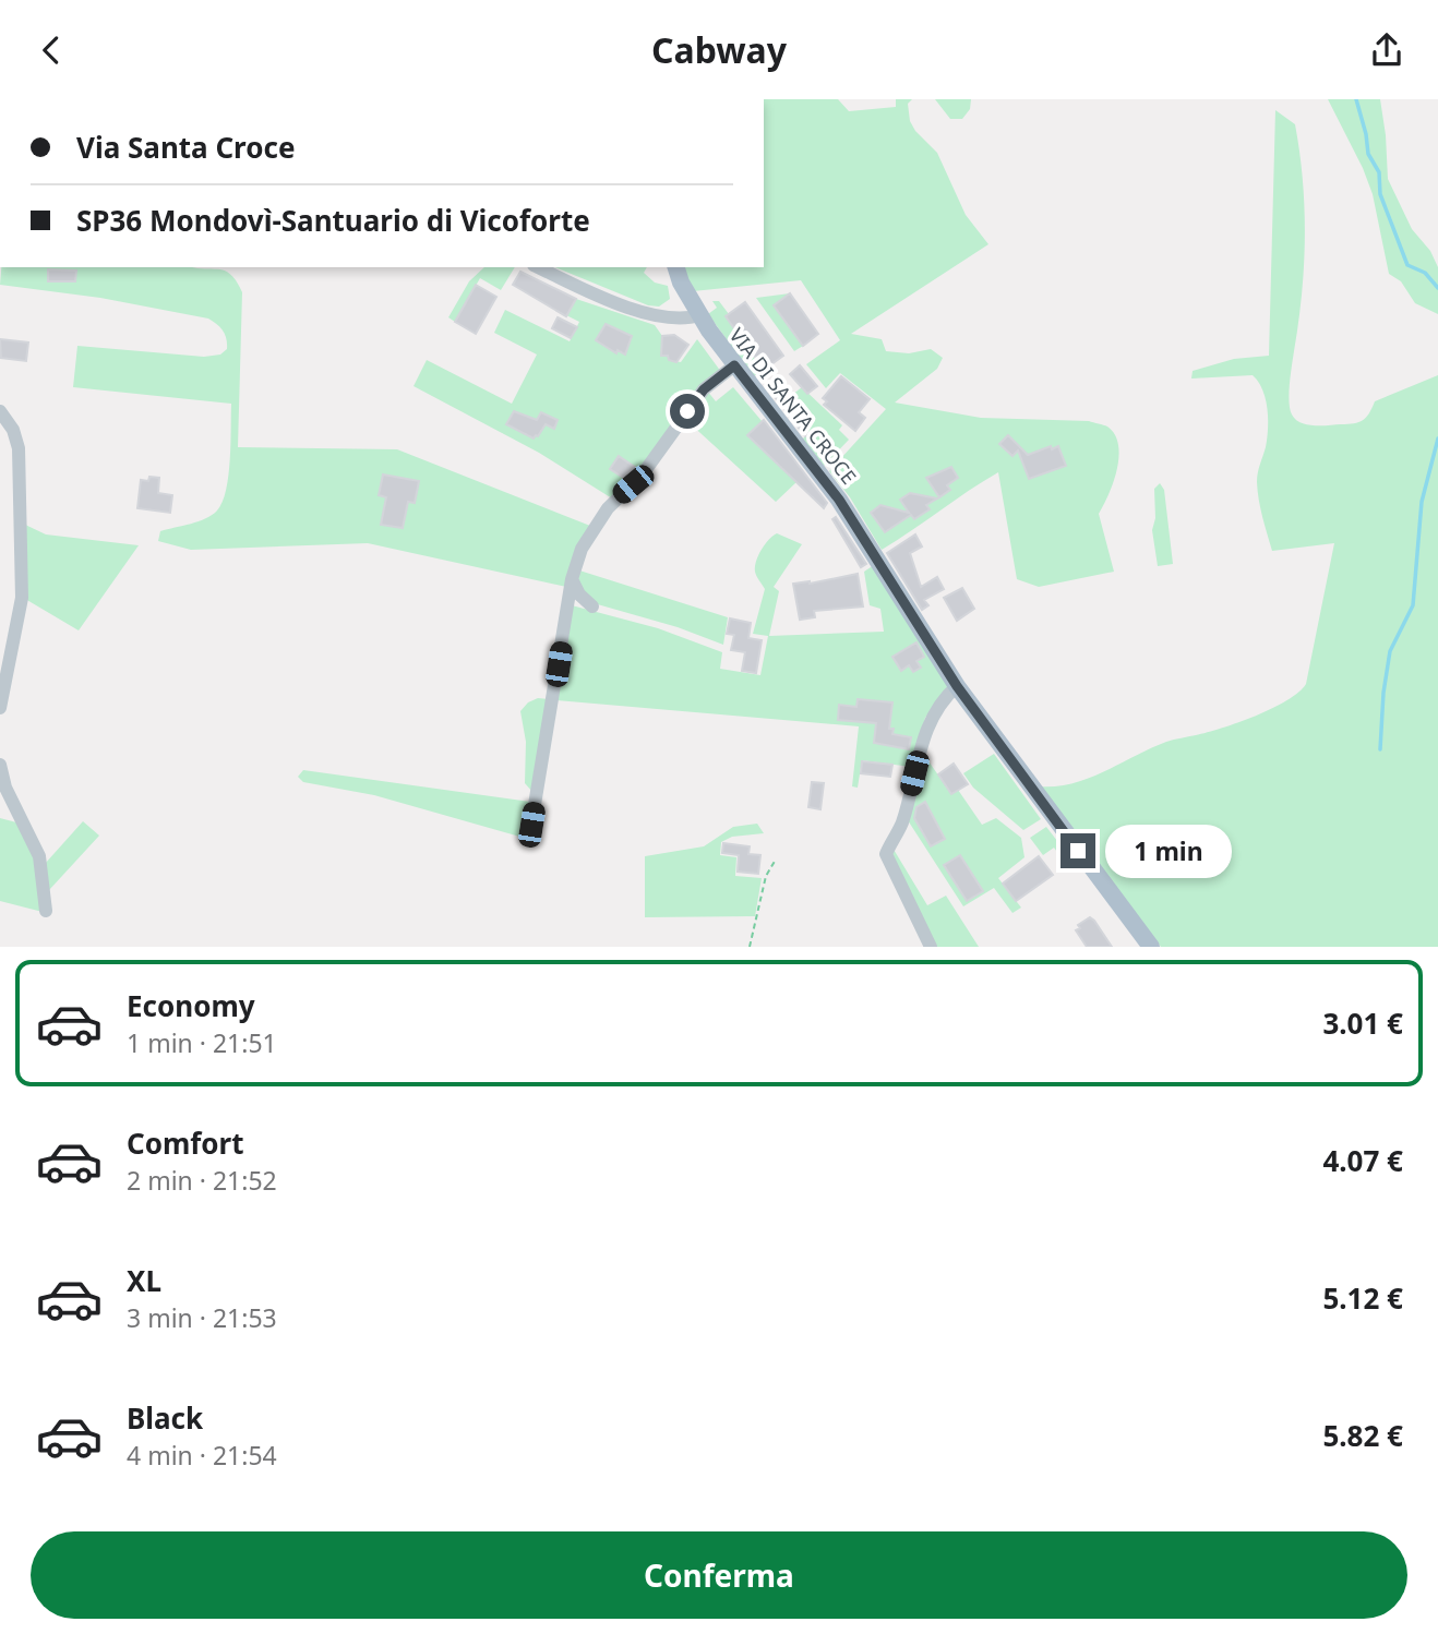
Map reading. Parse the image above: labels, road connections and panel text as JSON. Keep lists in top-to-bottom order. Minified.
{"streets":{"main road":["VIA DI SANTA CROCE"]},"page":{"header":"Cabway","banner":["Via Santa Croce","SP36 Mondovì-Santuario di Vicoforte"],"bubble":"1 min","list":[{"name":"Economy","note":"1 min · 21:51","value":"3.01 €"},{"name":"Comfort","note":"2 min · 21:52","value":"4.07 €"},{"name":"XL","note":"3 min · 21:53","value":"5.12 €"},{"name":"Black","note":"4 min · 21:54","value":"5.82 €"}],"buttons":"Conferma"}}
